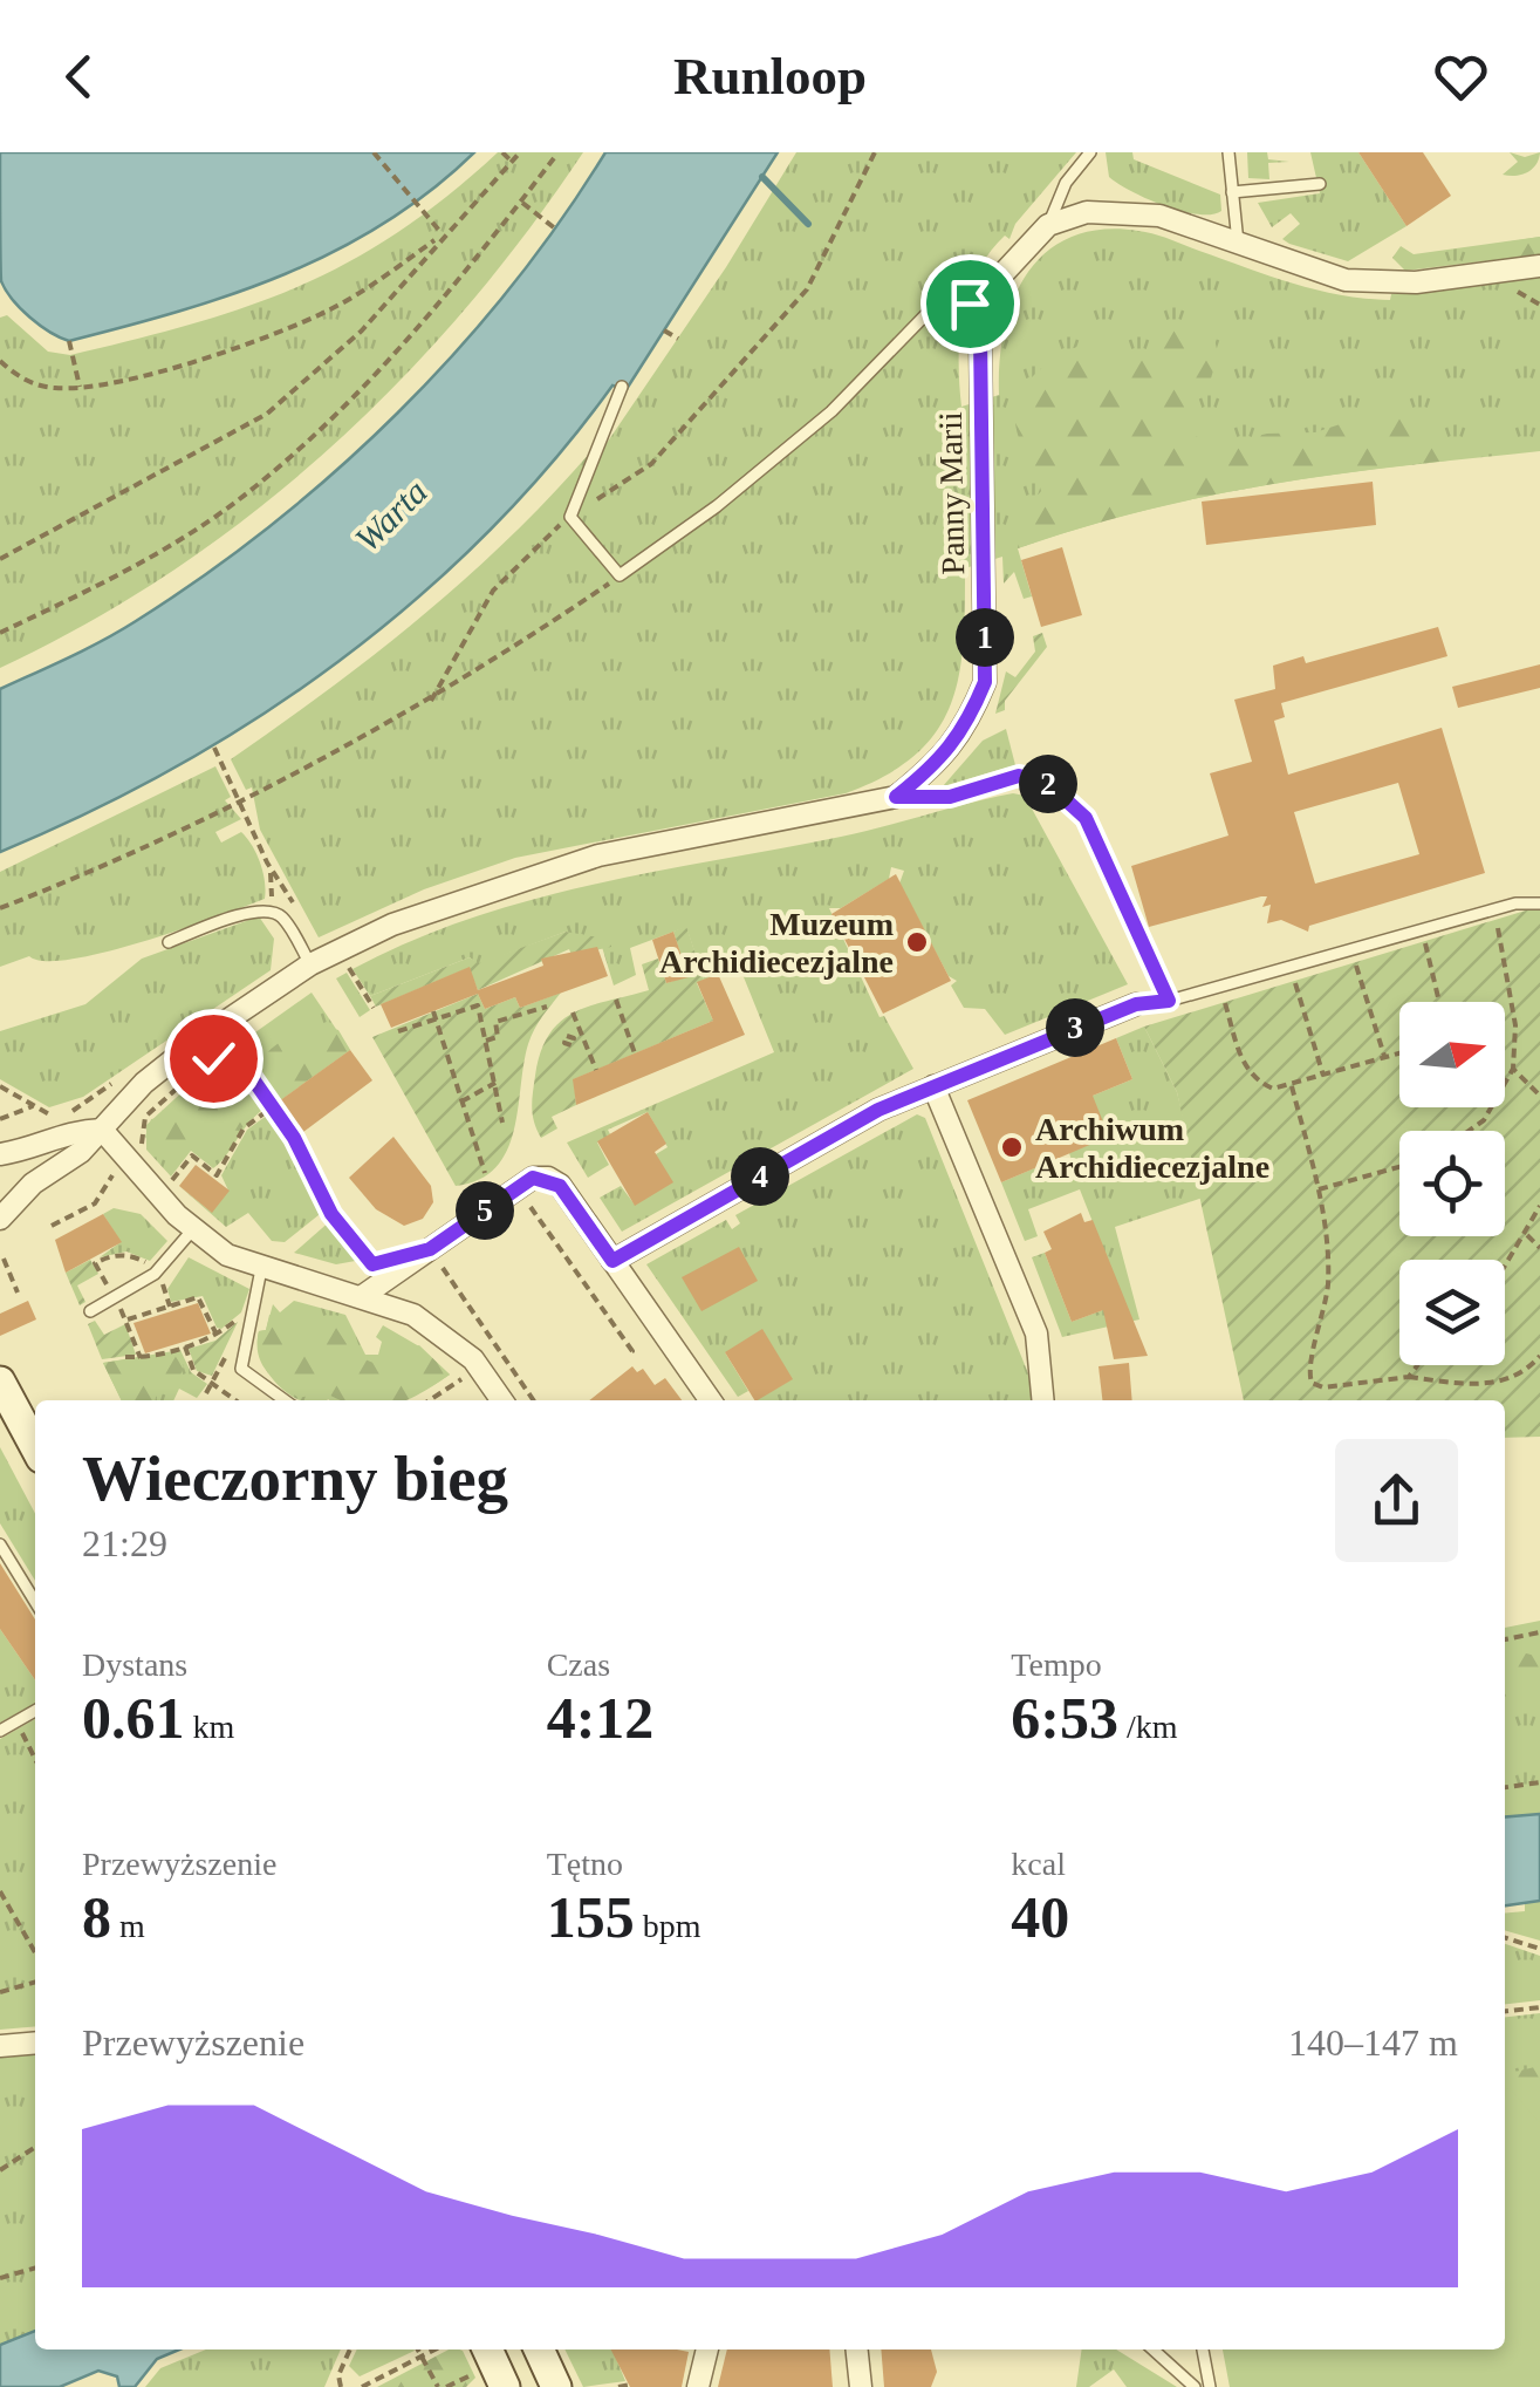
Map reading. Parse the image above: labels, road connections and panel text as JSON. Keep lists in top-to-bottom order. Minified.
{"streets":{"street":["Panny Marii"]},"water":["Warta"],"places":["Muzeum Archidiecezjalne","Archiwum Archidiecezjalne"],"north":"right","page":{"header":"Runloop","pins":["1","2","3","4","5"],"heading":["Wieczorny bieg","21:29"],"stats":[["Dystans","0.61 km"],["Czas","4:12"],["Tempo","6:53 /km"],["Przewyższenie","8 m"],["Tętno","155 bpm"],["kcal","40"]],"chart":["Przewyższenie","140–147 m"]}}
